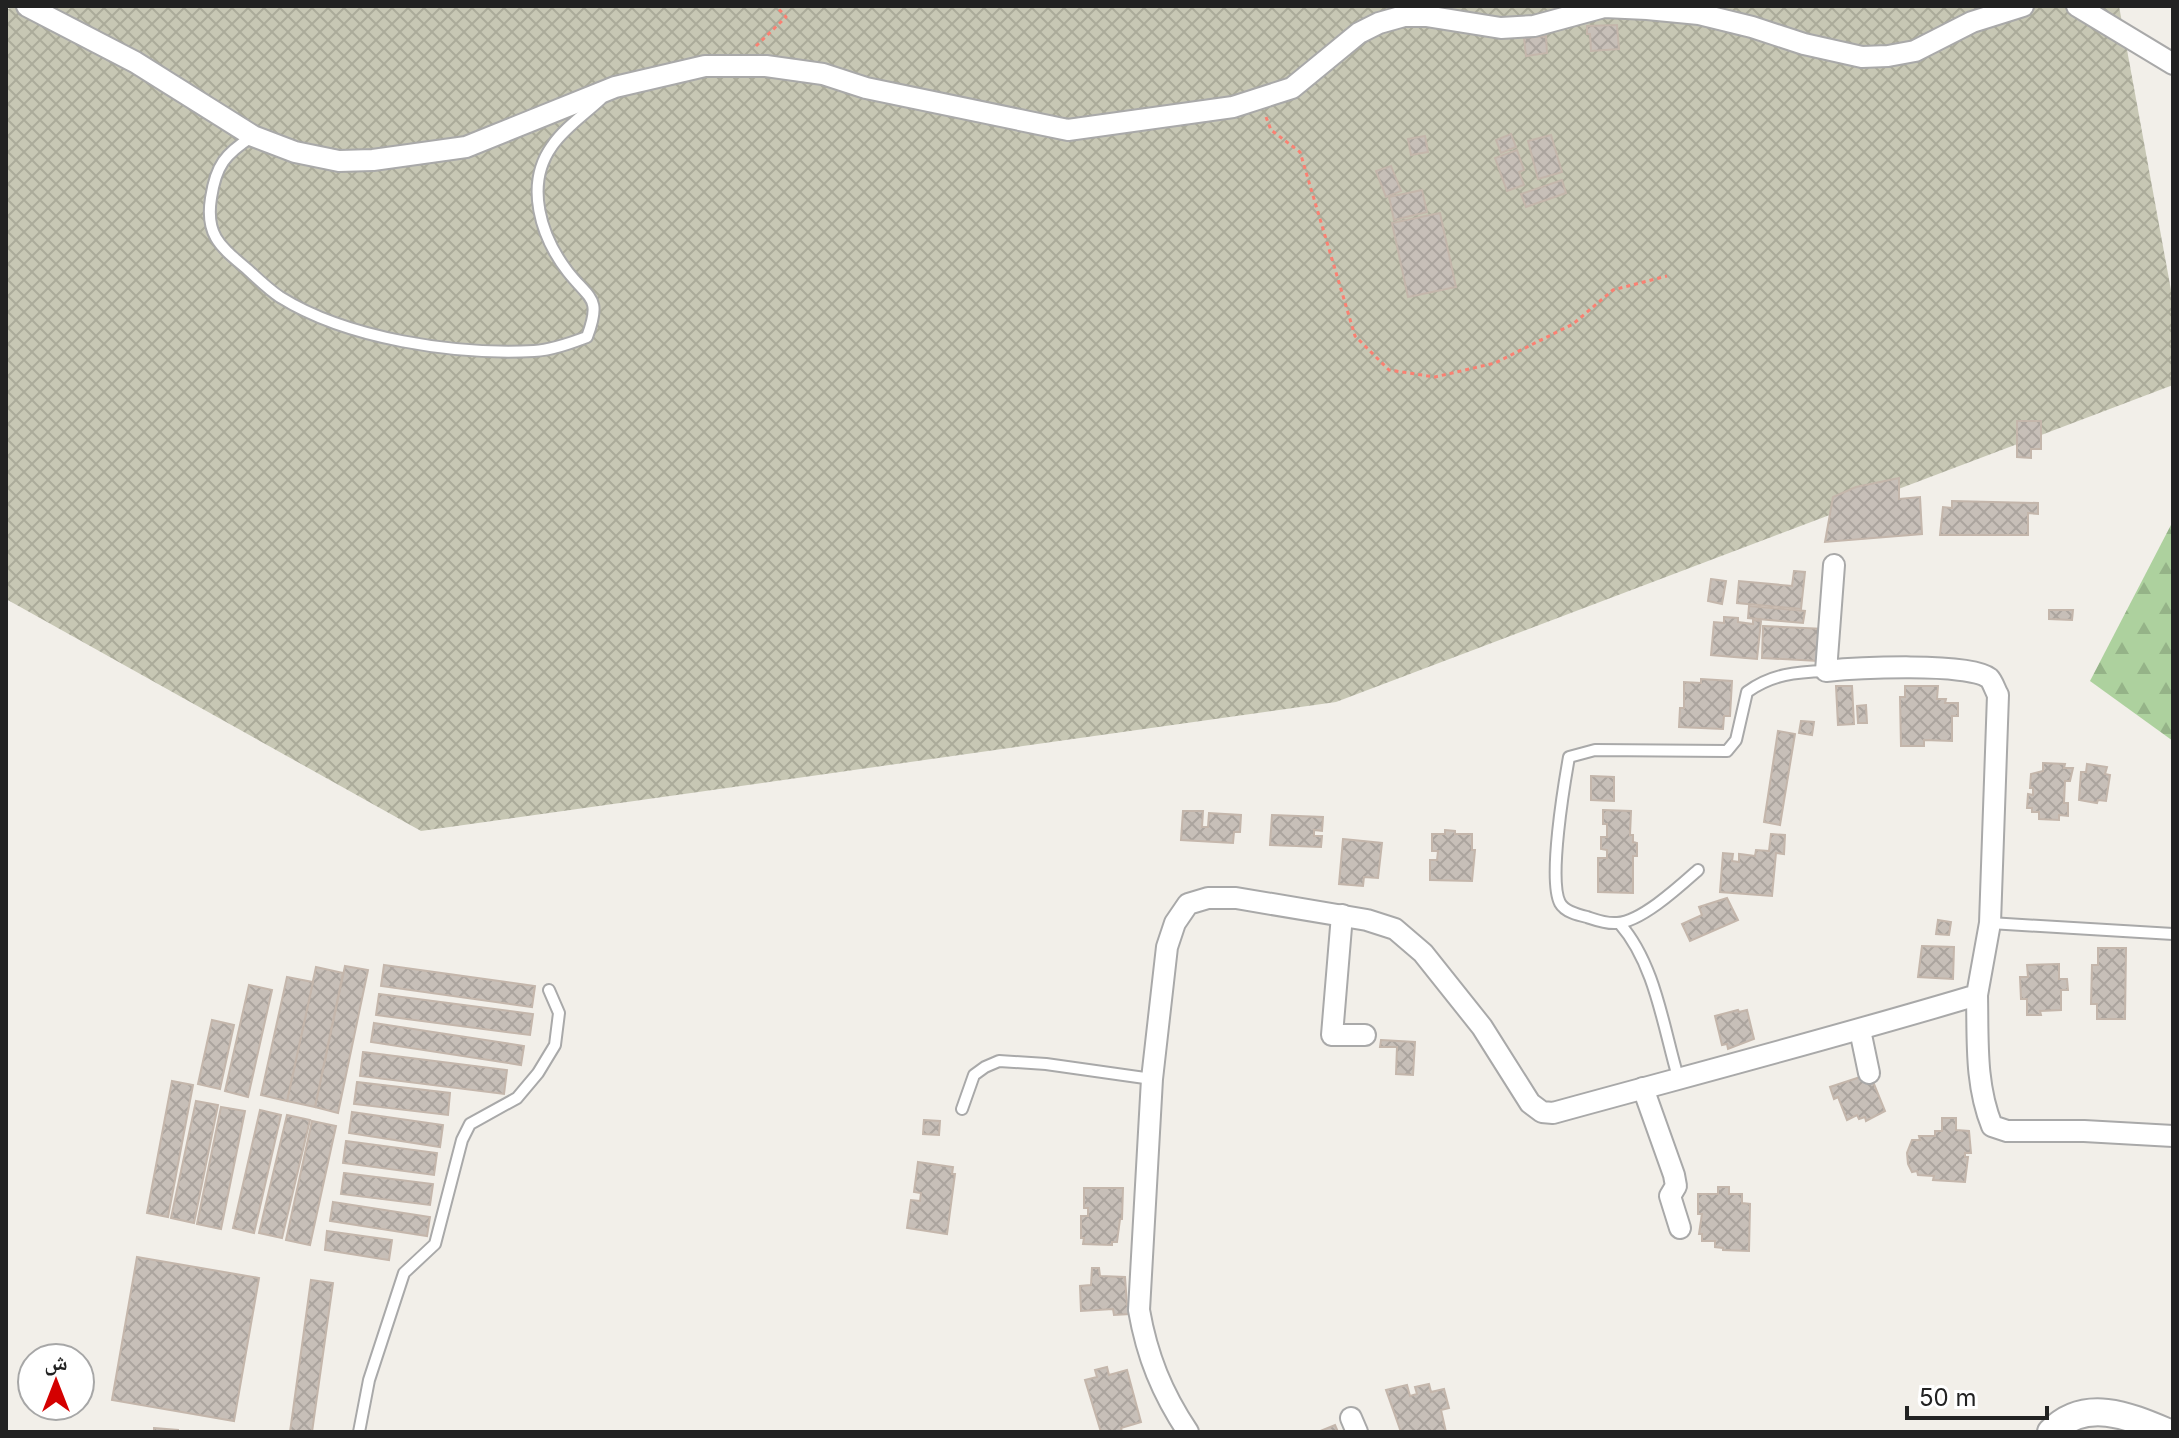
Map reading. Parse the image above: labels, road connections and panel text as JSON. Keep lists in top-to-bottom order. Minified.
{"scale_bar":"50 m","north":"top"}
